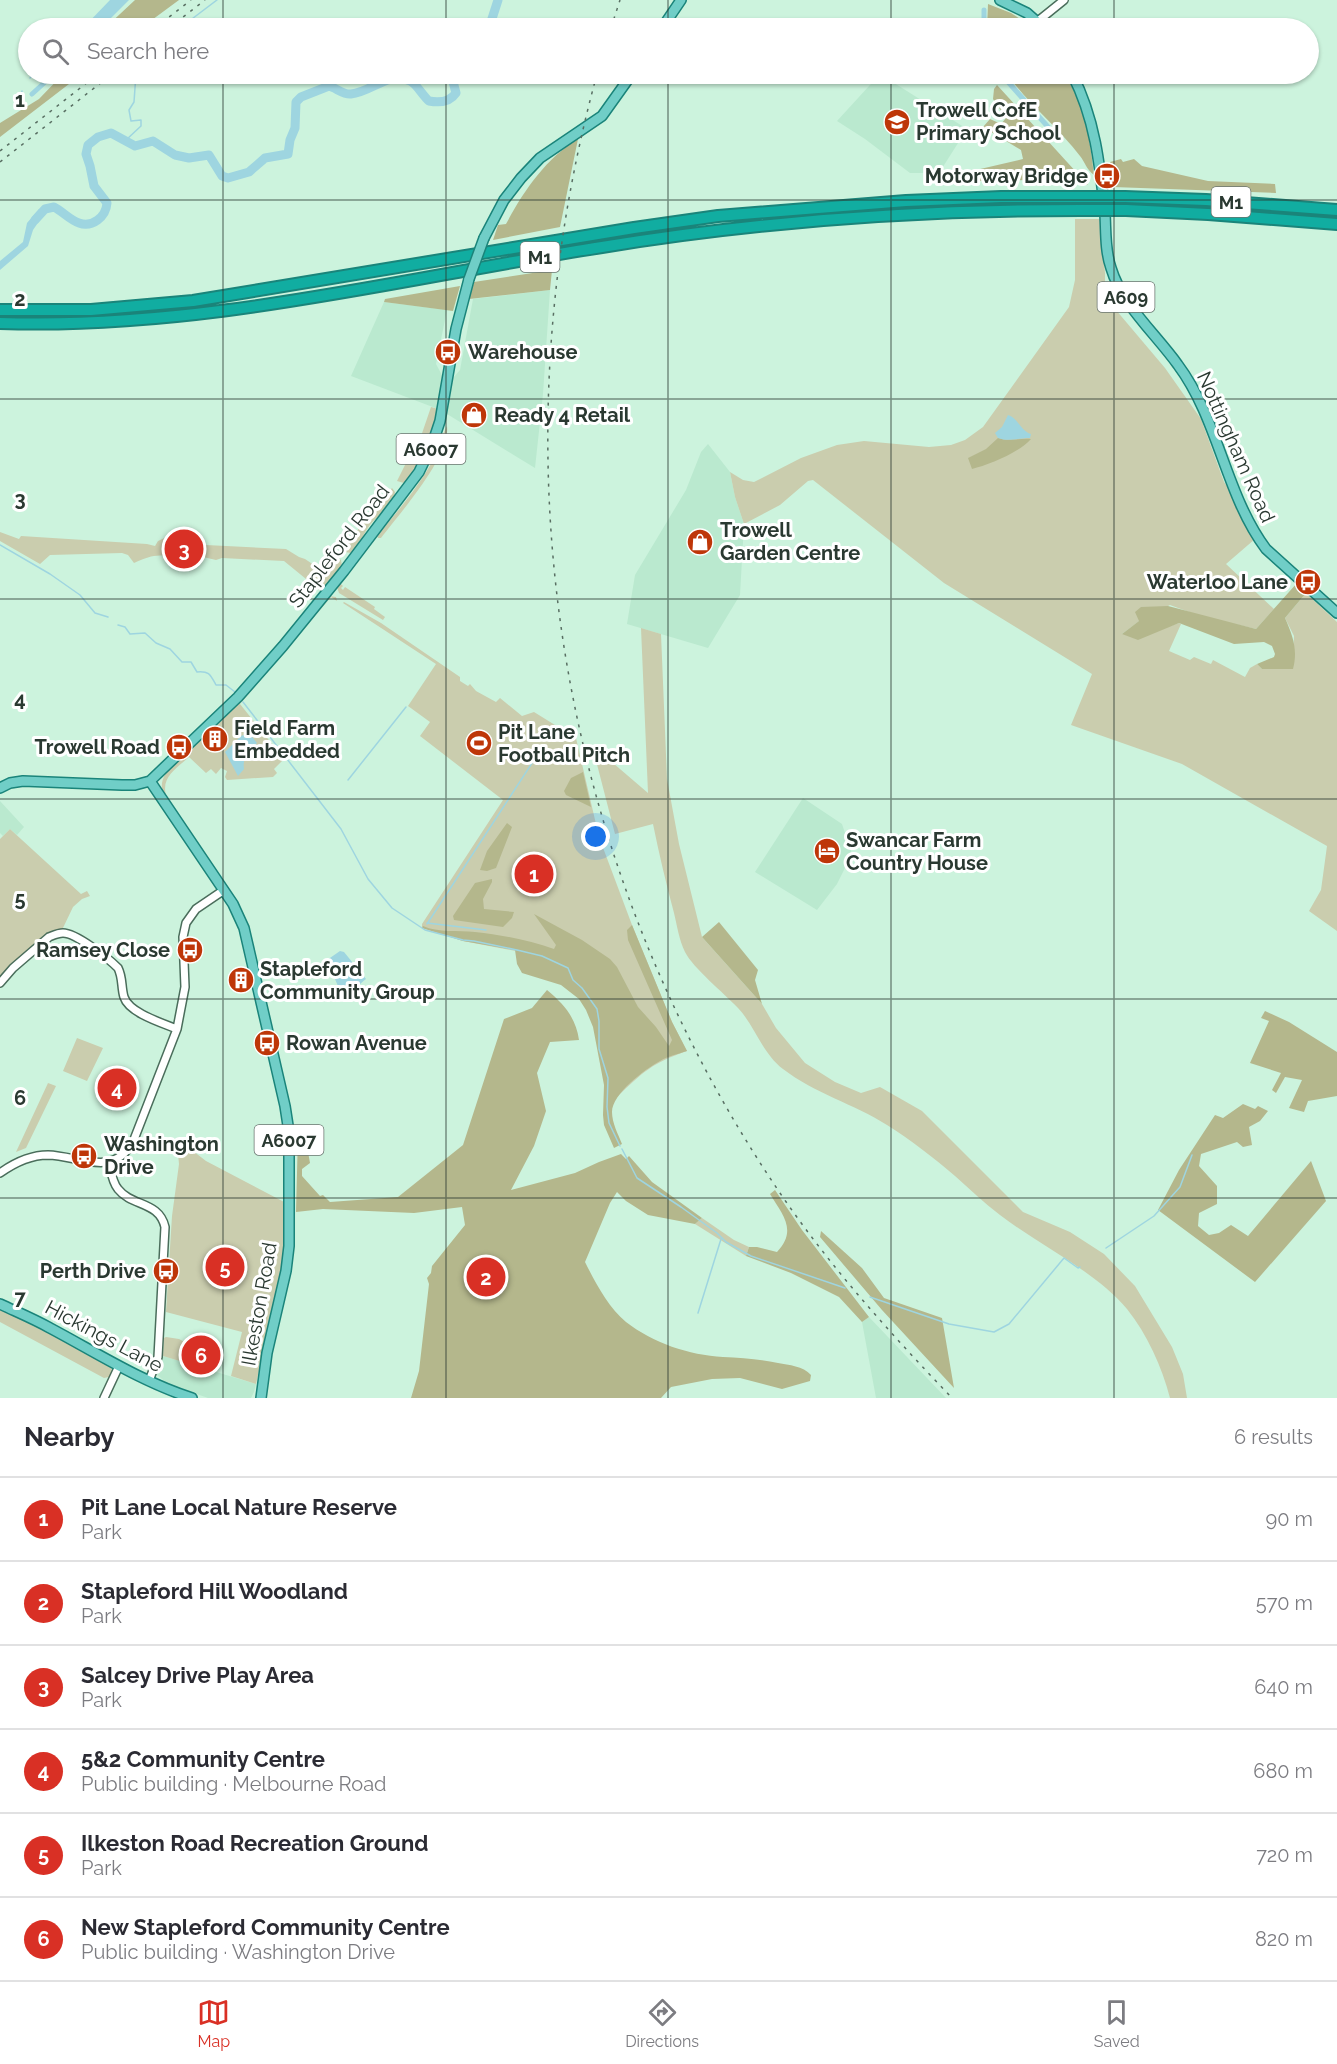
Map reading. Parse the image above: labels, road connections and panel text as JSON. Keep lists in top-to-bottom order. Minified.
{"streets":{"highway":["M1"],"main road":["A609","Nottingham Road","A6007","Stapleford Road","Ilkeston Road","Hickings Lane"]},"crossings":[["Stapleford Road","Ilkeston Road"]],"places":{"school or university":["Trowell CofE Primary School"],"bus stop":["Motorway Bridge","Warehouse","Waterloo Lane","Trowell Road","Ramsey Close","Rowan Avenue","Washington Drive","Perth Drive"],"shop":["Ready 4 Retail","Trowell Garden Centre"],"building":["Field Farm Embedded","Stapleford Community Group"],"sports":["Pit Lane Football Pitch"],"hotel":["Swancar Farm Country House"]},"page":{"search":"Search here","pins":["3","1","4","5","2","6"],"heading":["Nearby","6 results"],"list":[{"mark":"1","name":"Pit Lane Local Nature Reserve","note":"Park","value":"90 m"},{"mark":"2","name":"Stapleford Hill Woodland","note":"Park","value":"570 m"},{"mark":"3","name":"Salcey Drive Play Area","note":"Park","value":"640 m"},{"mark":"4","name":"5&2 Community Centre","note":"Public building · Melbourne Road","value":"680 m"},{"mark":"5","name":"Ilkeston Road Recreation Ground","note":"Park","value":"720 m"},{"mark":"6","name":"New Stapleford Community Centre","note":"Public building · Washington Drive","value":"820 m"}],"nav":["Map","Directions","Saved"]},"grid":{"rows":["1","2","3","4","5","6","7"]}}
